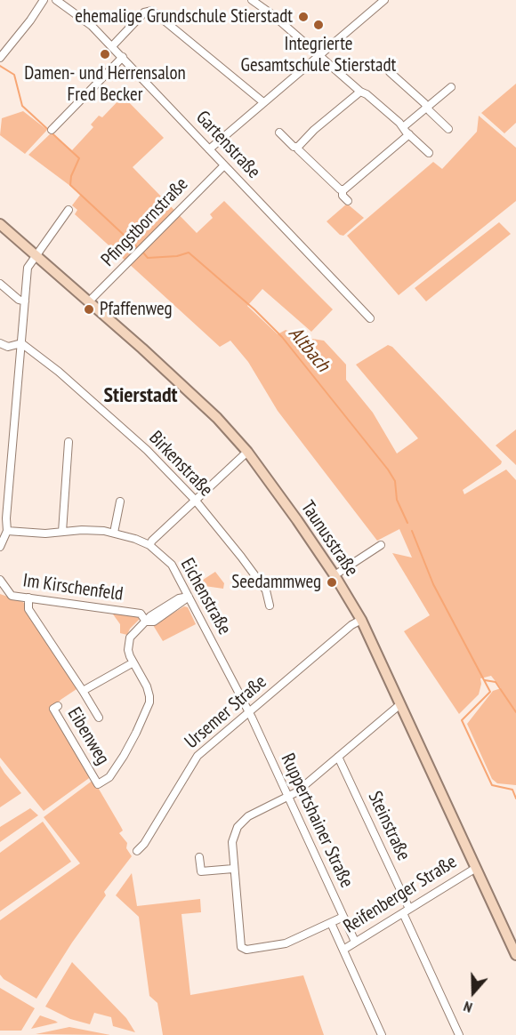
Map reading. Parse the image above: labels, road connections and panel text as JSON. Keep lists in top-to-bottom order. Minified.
{"streets":{"street":["Gartenstraße","Pfingstbornstraße","Birkenstraße","Taunusstraße","Im Kirschenfeld","Eichenstraße","Ursemer Straße","Eibenweg","Ruppertshainer Straße","Steinstraße","Reifenberger Straße"]},"crossings":[["Gartenstraße","Pfingstbornstraße"],["Pfingstbornstraße","Taunusstraße"],["Taunusstraße","Ursemer Straße"],["Taunusstraße","Reifenberger Straße"],["Im Kirschenfeld","Eibenweg"],["Eichenstraße","Ursemer Straße"],["Eichenstraße","Ruppertshainer Straße"],["Ursemer Straße","Ruppertshainer Straße"],["Ruppertshainer Straße","Reifenberger Straße"],["Steinstraße","Reifenberger Straße"]],"districts":["Stierstadt"],"water":["Altbach"],"places":["ehemalige Grundschule Stierstadt","Integrierte Gesamtschule Stierstadt","Damen- und Herrensalon Fred Becker","Pfaffenweg","Seedammweg"],"north":"bottom"}
